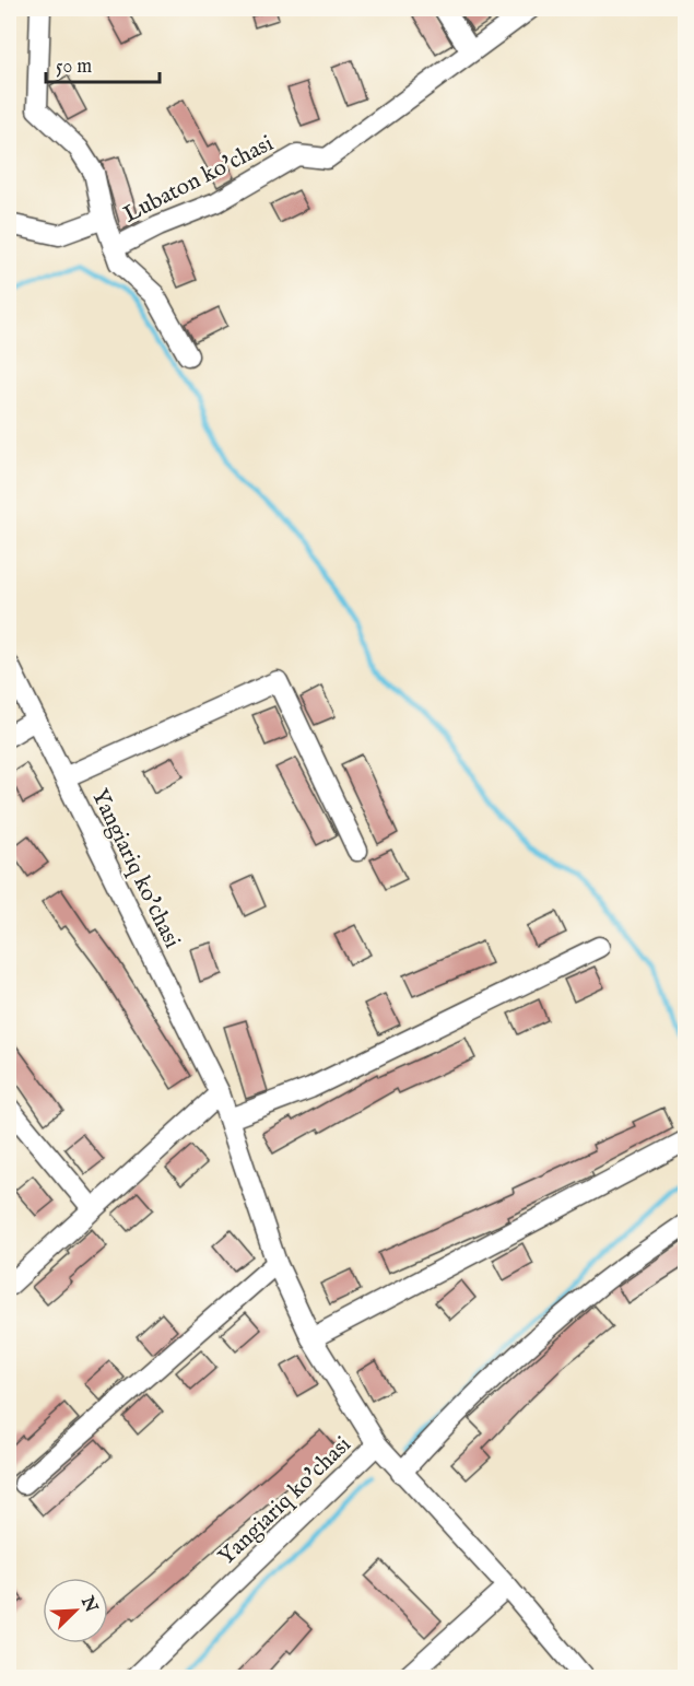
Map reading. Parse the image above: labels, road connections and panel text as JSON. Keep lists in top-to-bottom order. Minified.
{"streets":{"street":["Lubaton ko'chasi","Yangiariq ko'chasi"]},"scale_bar":"50 m","north":"top right"}
